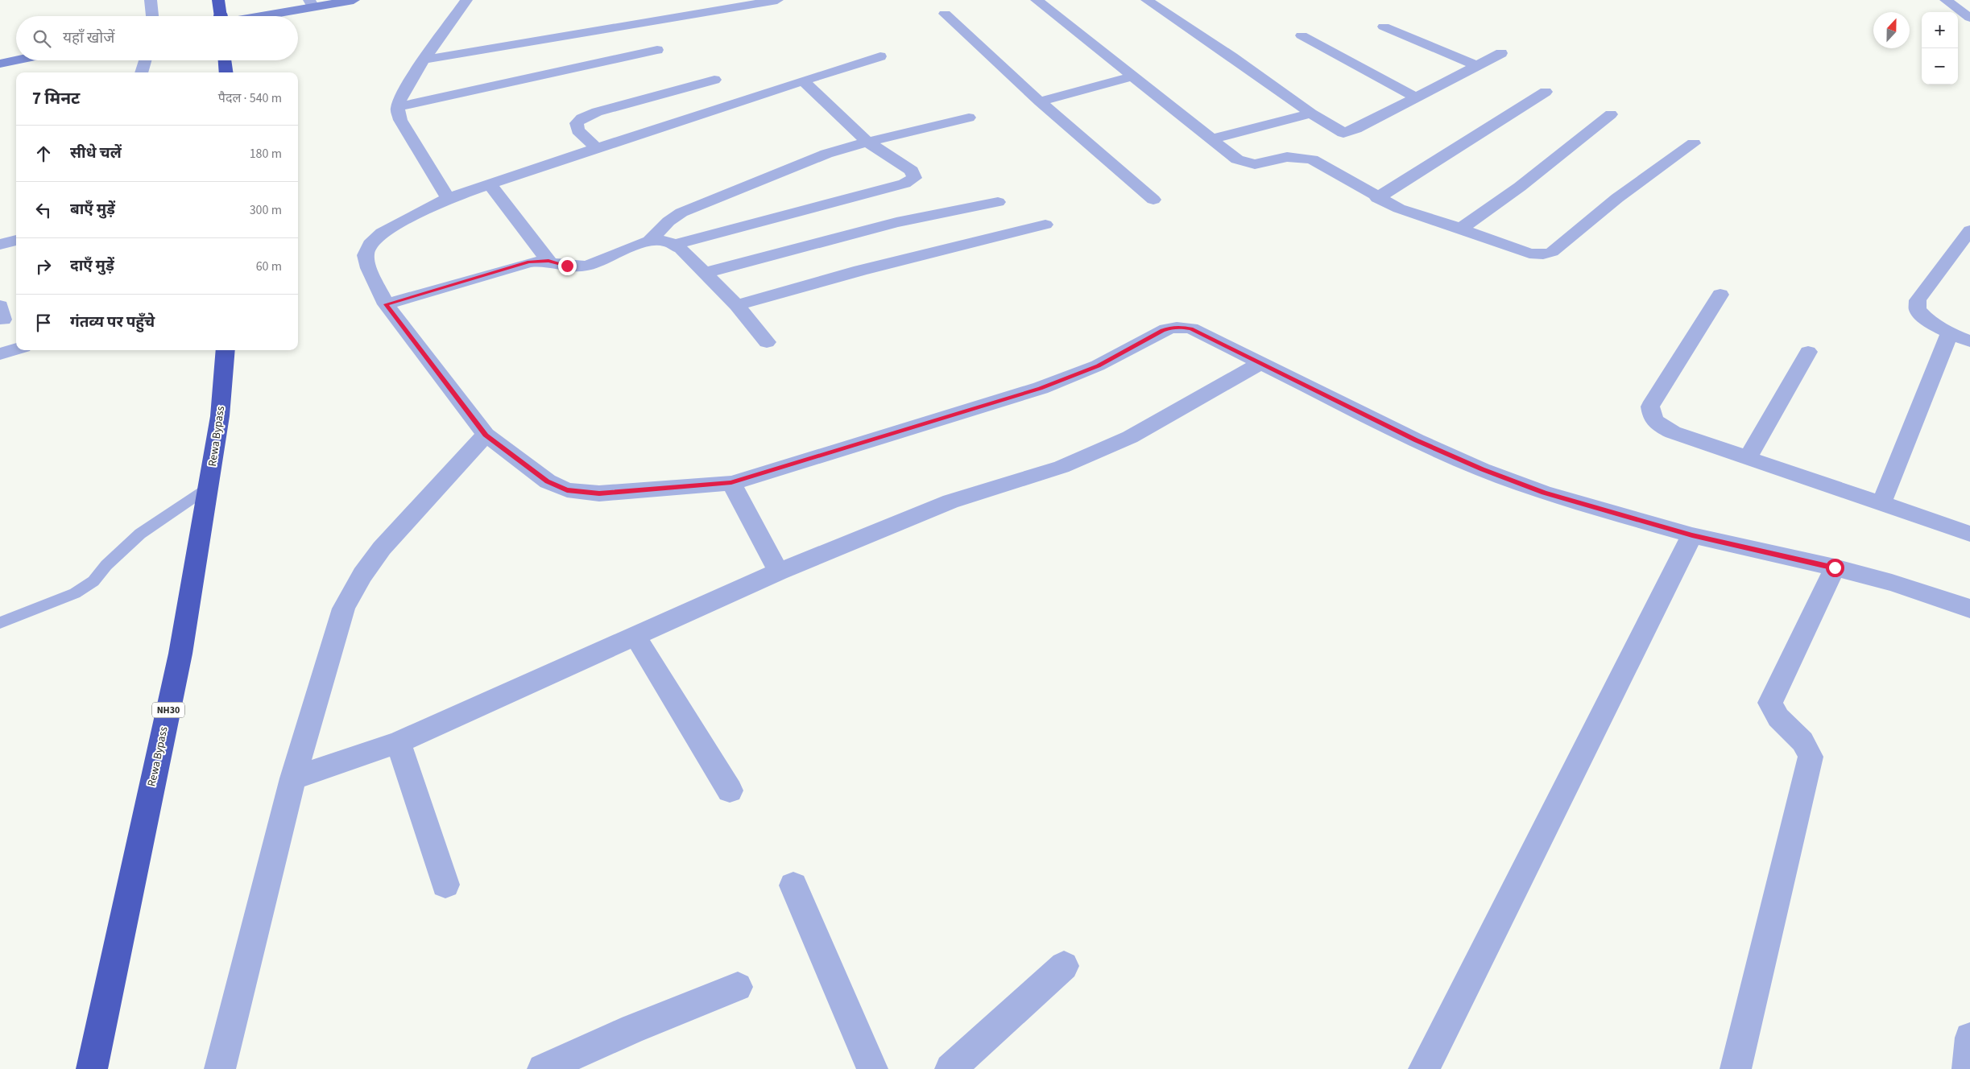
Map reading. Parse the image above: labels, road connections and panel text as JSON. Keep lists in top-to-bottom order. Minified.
{"streets":{"highway":["Rewa Bypass","NH30"]},"north":"top","page":{"map_buttons":["+","−"],"search":"यहाँ खोजें","heading":["7 मिनट","पैदल · 540 m"],"list":[["सीधे चलें","180 m"],["बाएँ मुड़ें","300 m"],["दाएँ मुड़ें","60 m"],"गंतव्य पर पहुँचे"]}}
